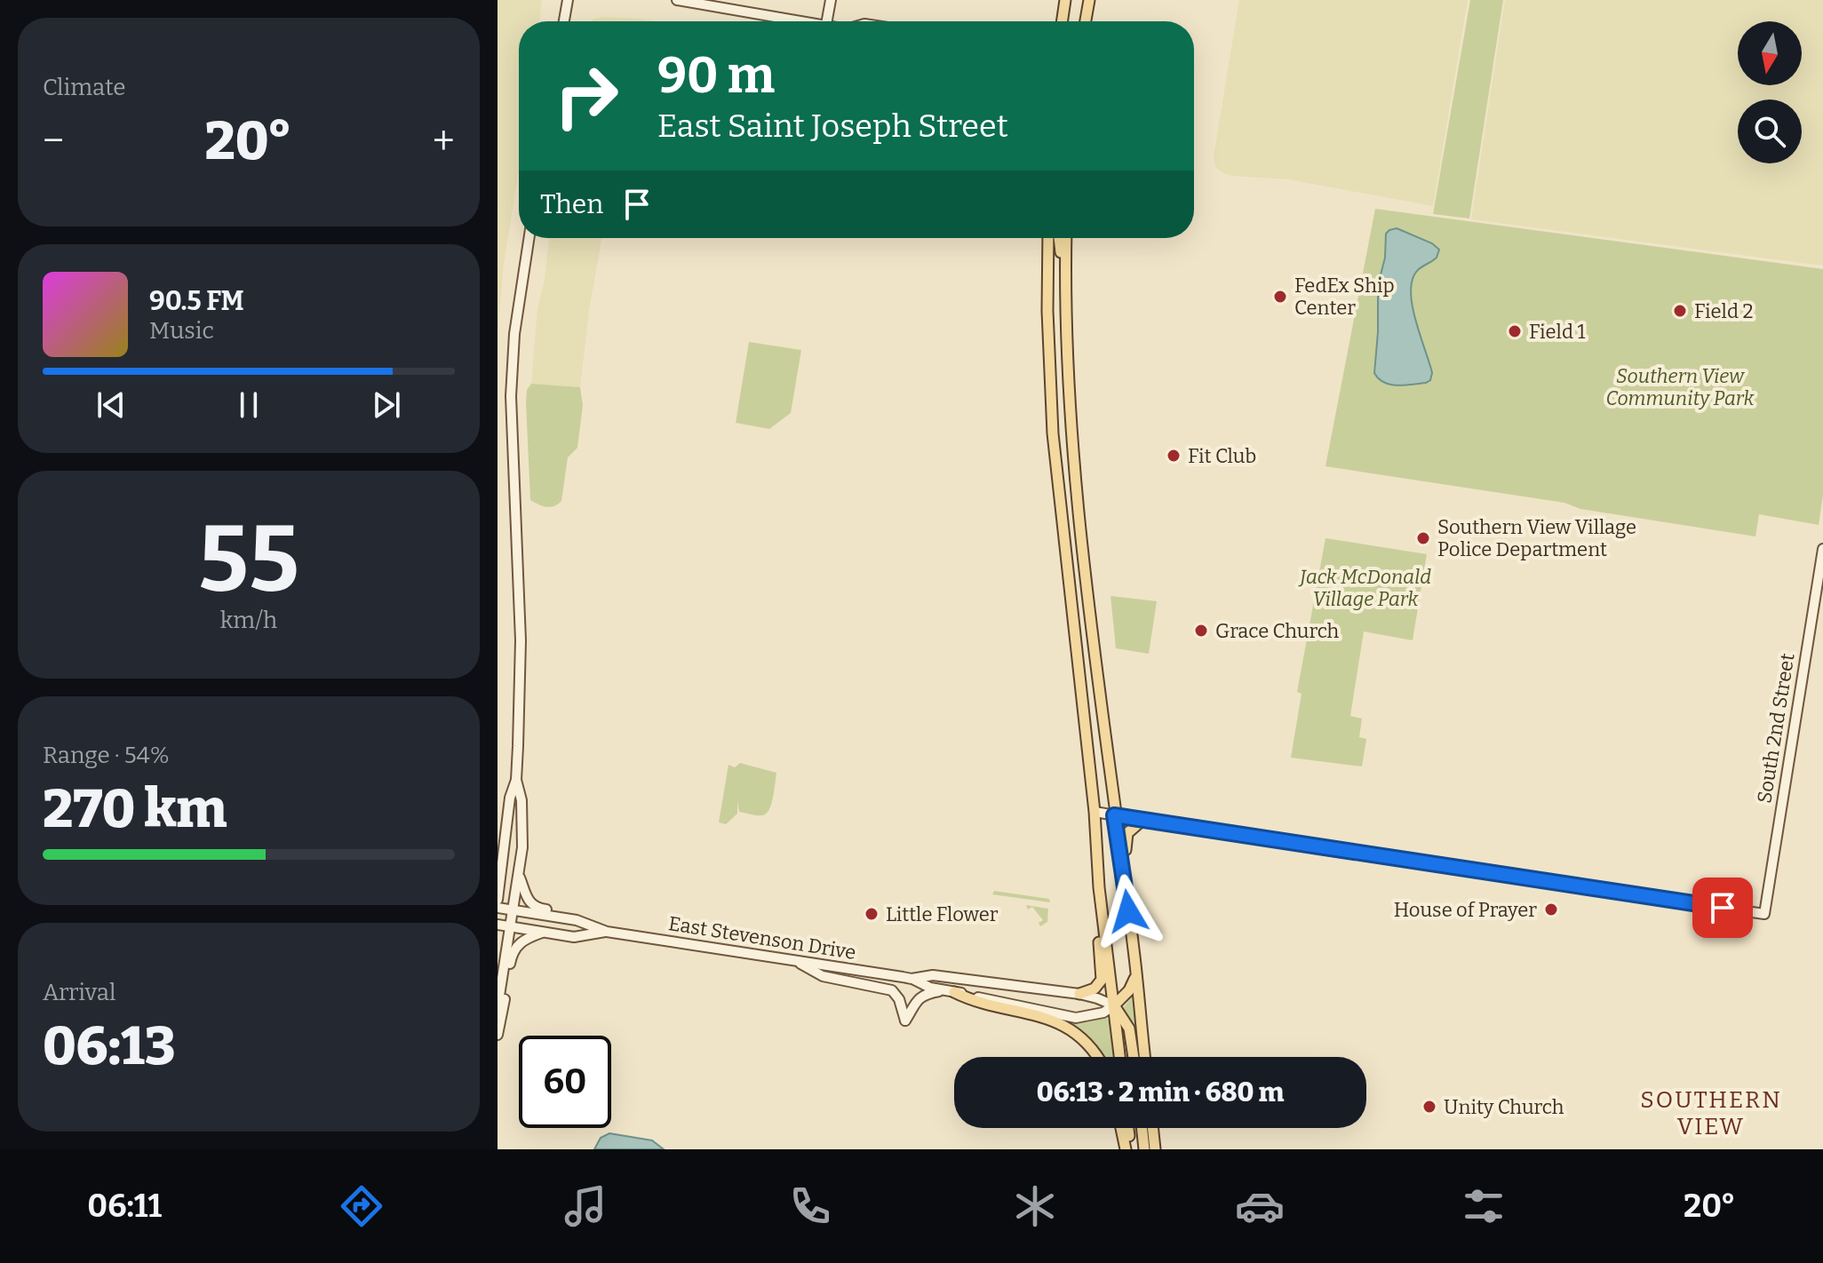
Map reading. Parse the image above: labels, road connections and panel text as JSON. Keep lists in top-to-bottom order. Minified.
{"streets":{"street":["South 2nd Street","East Stevenson Drive"]},"districts":["SOUTHERN VIEW"],"parks":["Southern View Community Park","Jack McDonald Village Park"],"places":["FedEx Ship Center","Field 2","Field 1","Fit Club","Southern View Village Police Department","Grace Church","House of Prayer","Little Flower","Unity Church"],"north":"bottom","page":{"tile":["Climate",["55","km/h"],["Range · 54%","270 km"],["Arrival","06:13"]],"turn":["90 m","East Saint Joseph Street"],"heat":["−","20°","+"],"then":"Then","song":["90.5 FM","Music"],"limit":"60","trip":"06:13 · 2 min · 680 m","tabs":["06:11","20°"]}}
